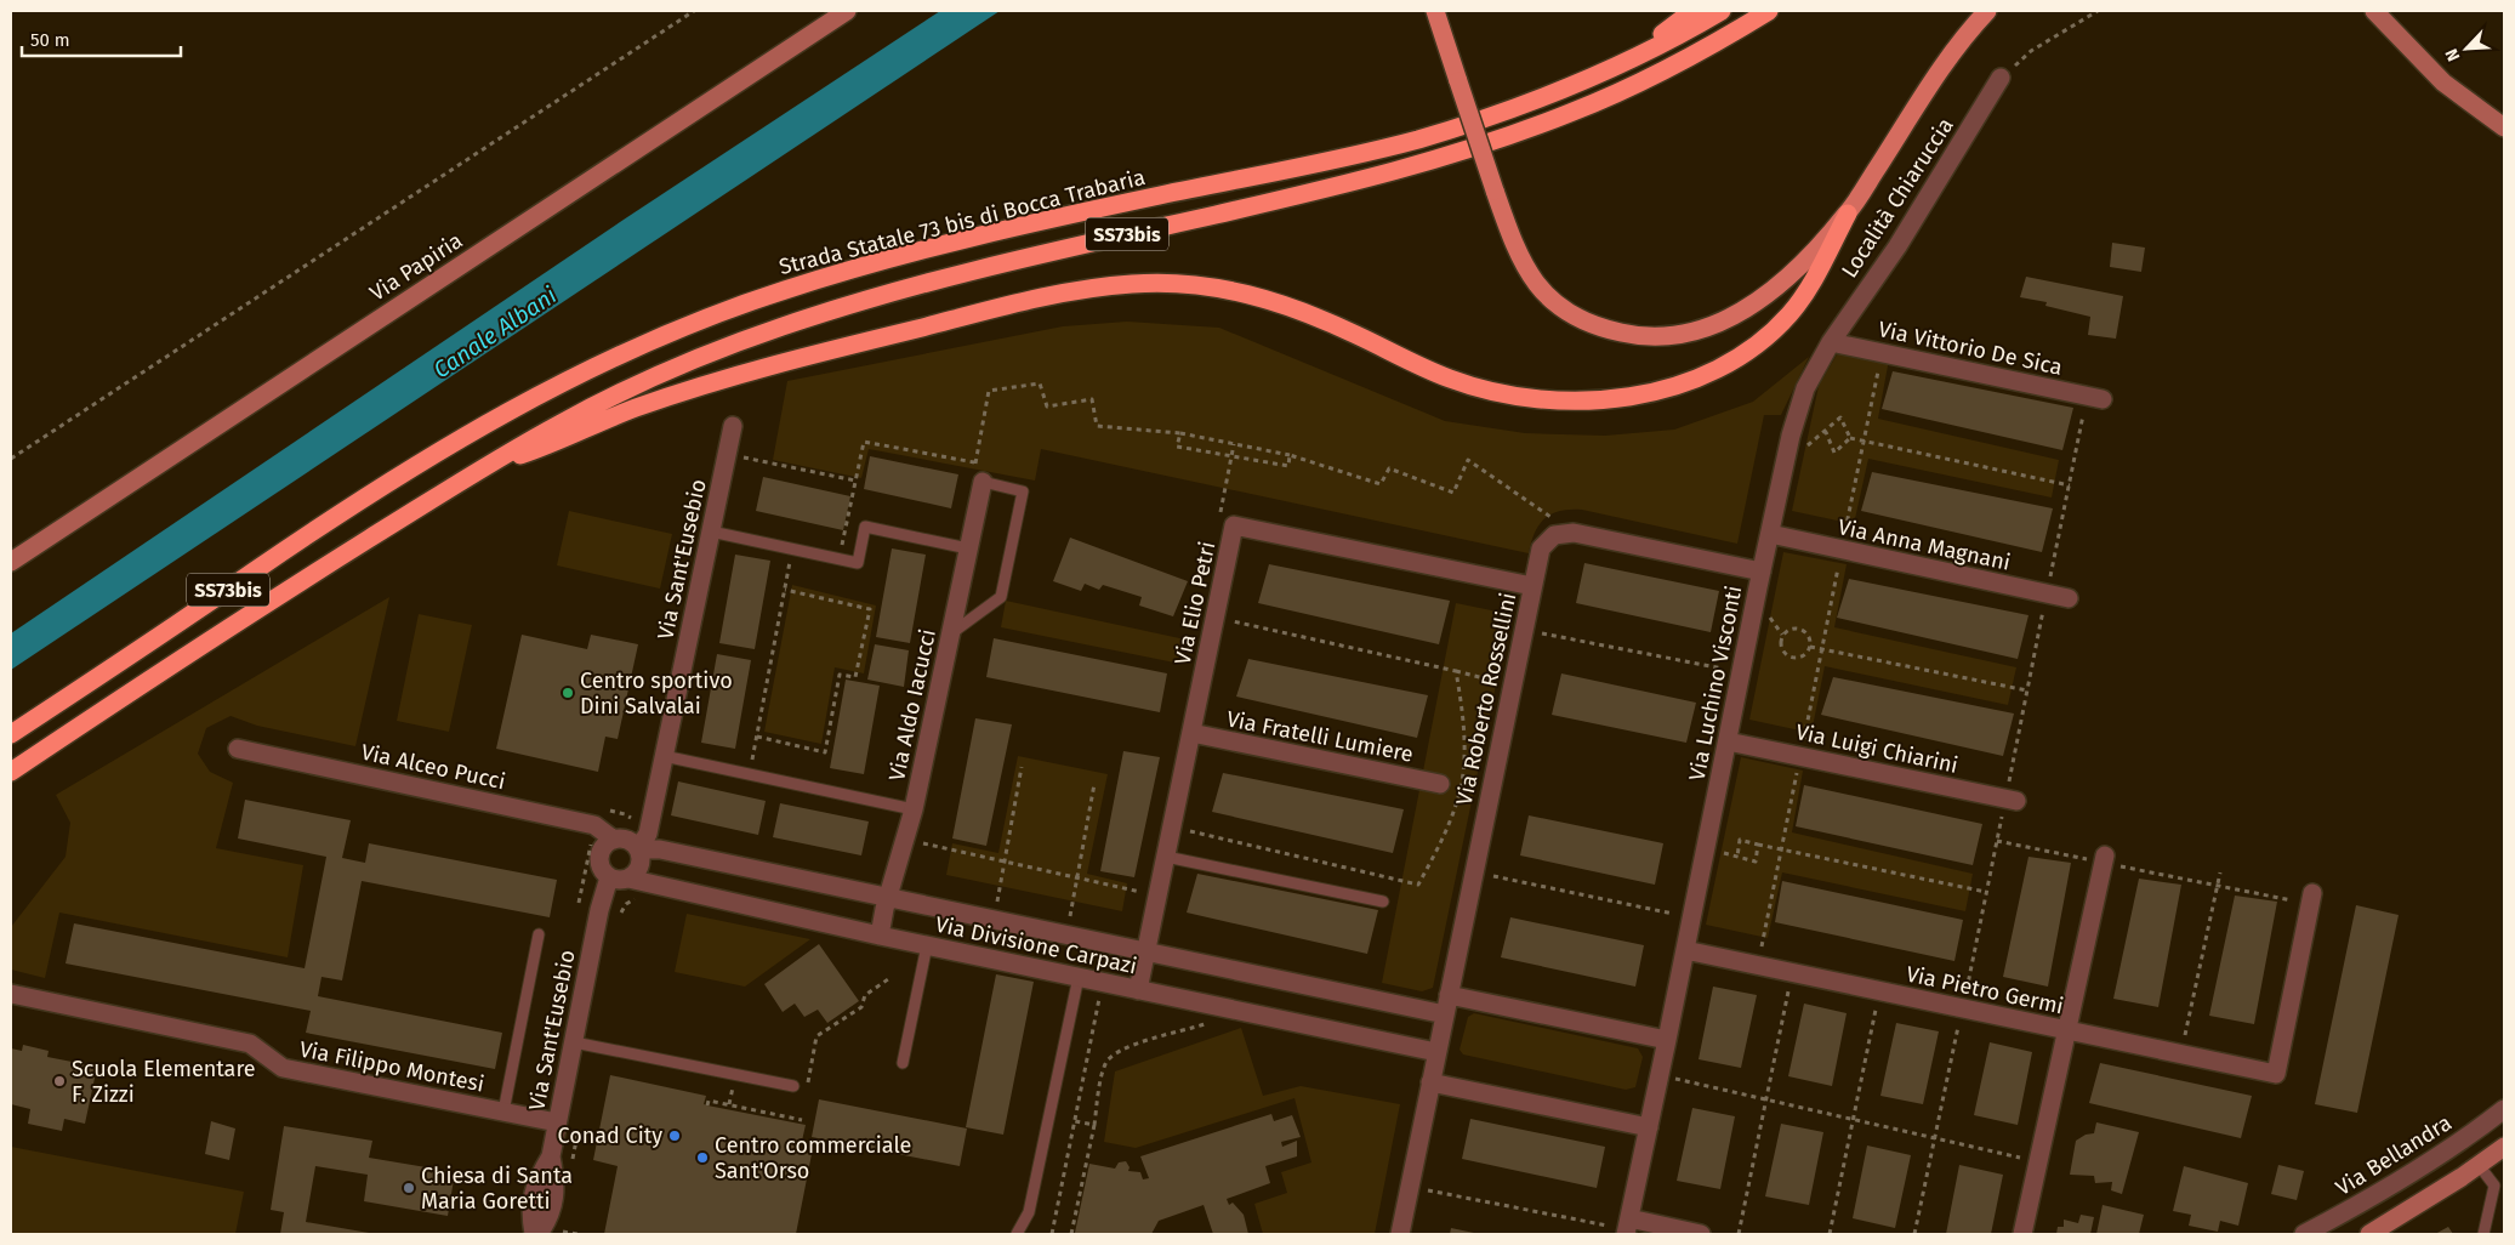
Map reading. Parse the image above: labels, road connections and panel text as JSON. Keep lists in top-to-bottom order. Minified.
{"streets":{"highway":["Strada Statale 73 bis di Bocca Trabaria","SS73bis"],"main road":["Via Papiria"],"street":["Località Chiaruccia","Via Vittorio De Sica","Via Anna Magnani","Via Sant'Eusebio","Via Elio Petri","Via Luchino Visconti","Via Roberto Rossellini","Via Aldo Iacucci","Via Fratelli Lumiere","Via Luigi Chiarini","Via Alceo Pucci","Via Divisione Carpazi","Via Pietro Germi","Via Filippo Montesi","Via Bellandra"]},"crossings":[["Località Chiaruccia","Via Vittorio De Sica"],["Località Chiaruccia","Via Luchino Visconti"],["Via Vittorio De Sica","Via Luchino Visconti"],["Via Anna Magnani","Via Luchino Visconti"],["Via Sant'Eusebio","Via Alceo Pucci"],["Via Sant'Eusebio","Via Divisione Carpazi"],["Via Sant'Eusebio","Via Filippo Montesi"],["Via Elio Petri","Via Roberto Rossellini"],["Via Elio Petri","Via Fratelli Lumiere"],["Via Elio Petri","Via Divisione Carpazi"],["Via Luchino Visconti","Via Luigi Chiarini"],["Via Luchino Visconti","Via Pietro Germi"],["Via Roberto Rossellini","Via Divisione Carpazi"],["Via Aldo Iacucci","Via Divisione Carpazi"],["Via Alceo Pucci","Via Divisione Carpazi"]],"water":["Canale Albani"],"places":["Centro sportivo Dini Salvalai","Scuola Elementare F. Zizzi","Conad City","Centro commerciale Sant'Orso","Chiesa di Santa Maria Goretti"],"scale_bar":"50 m","north":"bottom left"}
